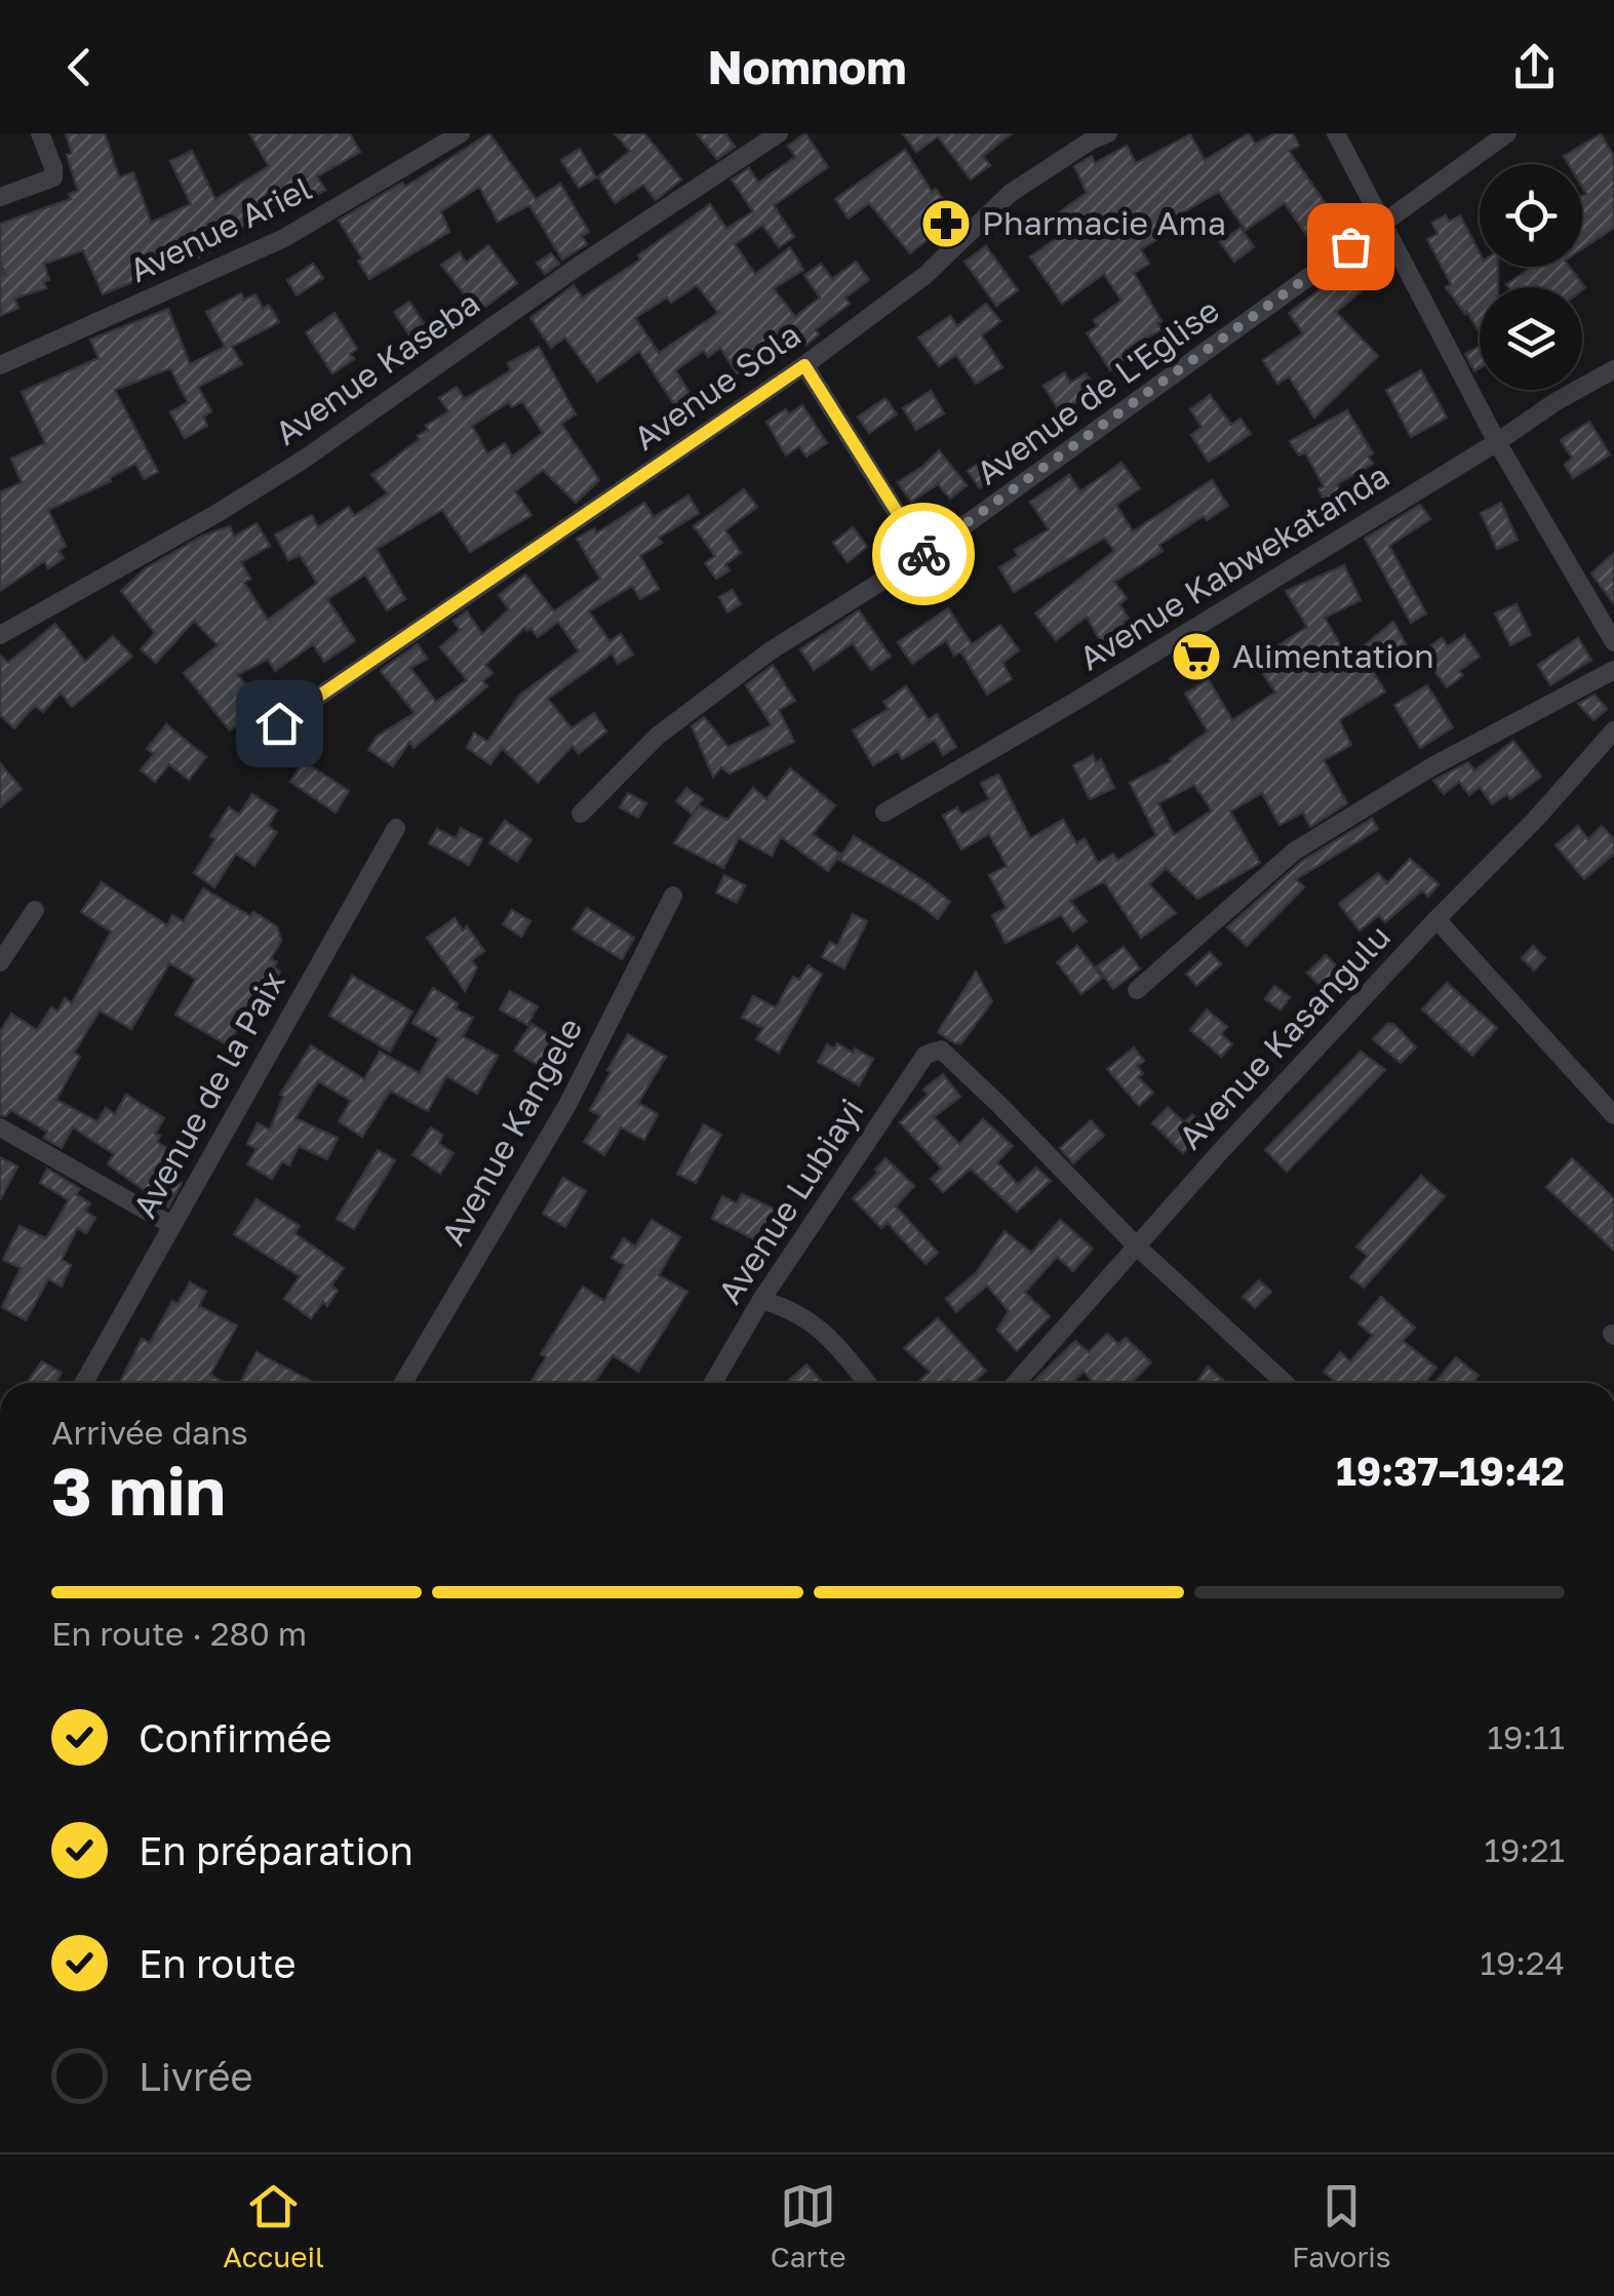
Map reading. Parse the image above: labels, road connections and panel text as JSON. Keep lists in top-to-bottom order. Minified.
{"streets":{"street":["Avenue Ariel","Avenue Kaseba","Avenue Sola","Avenue de L'Eglise","Avenue Kabwekatanda","Avenue Kasangulu","Avenue de la Paix","Avenue Kangele","Avenue Lubiayi"]},"crossings":[["Avenue Kasangulu","Avenue Lubiayi"]],"places":{"pharmacy":["Pharmacie Ama"],"supermarket":["Alimentation"]},"page":{"header":"Nomnom","heading":["3 min","Arrivée dans","19:37–19:42"],"bar":"En route · 280 m","list":[["Confirmée","19:11"],["En préparation","19:21"],["En route","19:24"],"Livrée"],"tabs":["Accueil","Carte","Favoris"]}}
